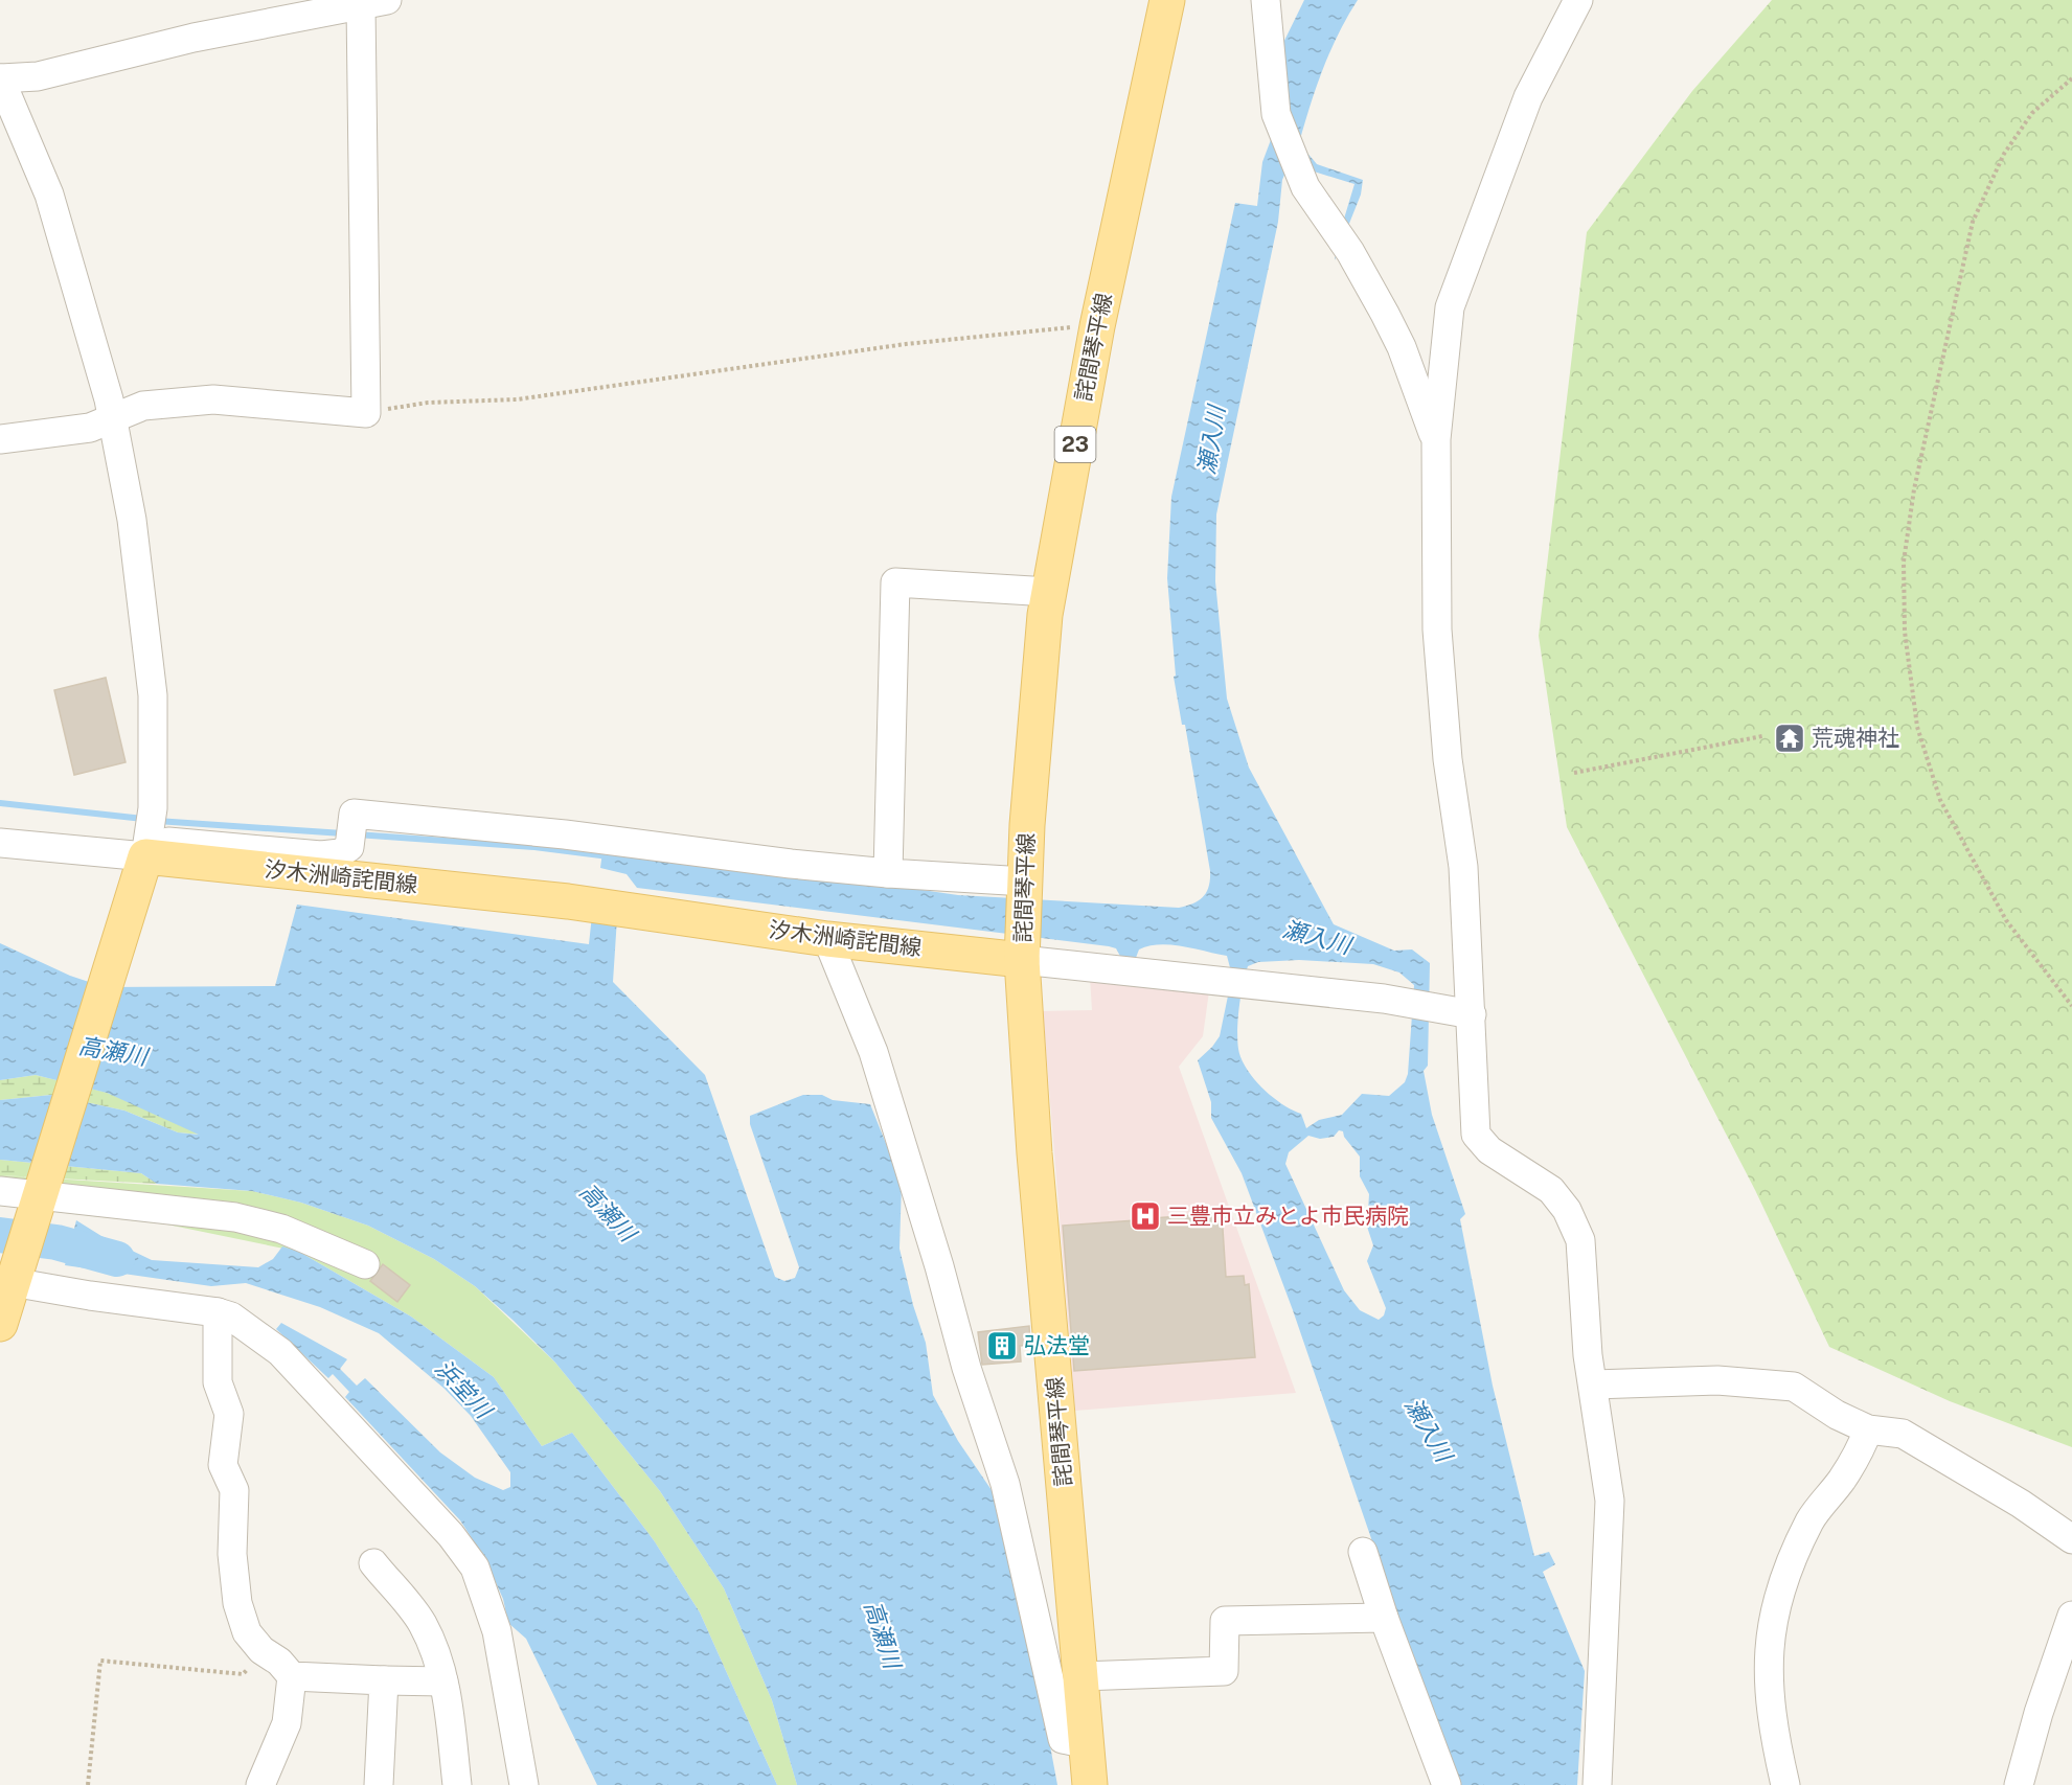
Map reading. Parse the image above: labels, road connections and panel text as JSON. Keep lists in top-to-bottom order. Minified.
{"streets":{"main road":["詫間琴平線","23","汐木洲崎詫間線"]},"crossings":[["詫間琴平線","汐木洲崎詫間線"]],"water":["瀬入川","高瀬川","浜堂川"],"places":{"temple":["荒魂神社"],"hospital":["三豊市立みとよ市民病院"],"building":["弘法堂"]}}
